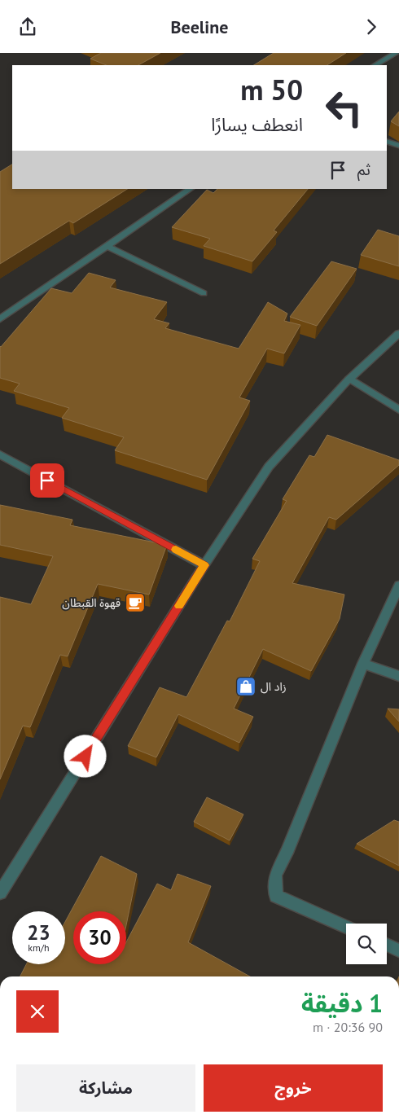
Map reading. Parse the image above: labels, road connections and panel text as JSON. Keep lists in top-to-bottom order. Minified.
{"places":{"cafe":["قهوة القبطان"],"shop":["زاد ال"]},"page":{"header":"Beeline","turn":["50 m","انعطف يسارًا"],"then":"ثم","speed":"23 km/h","limit":"30","heading":["1 دقيقة","90 m · 20:36"],"buttons":["خروج","مشاركة"]}}
